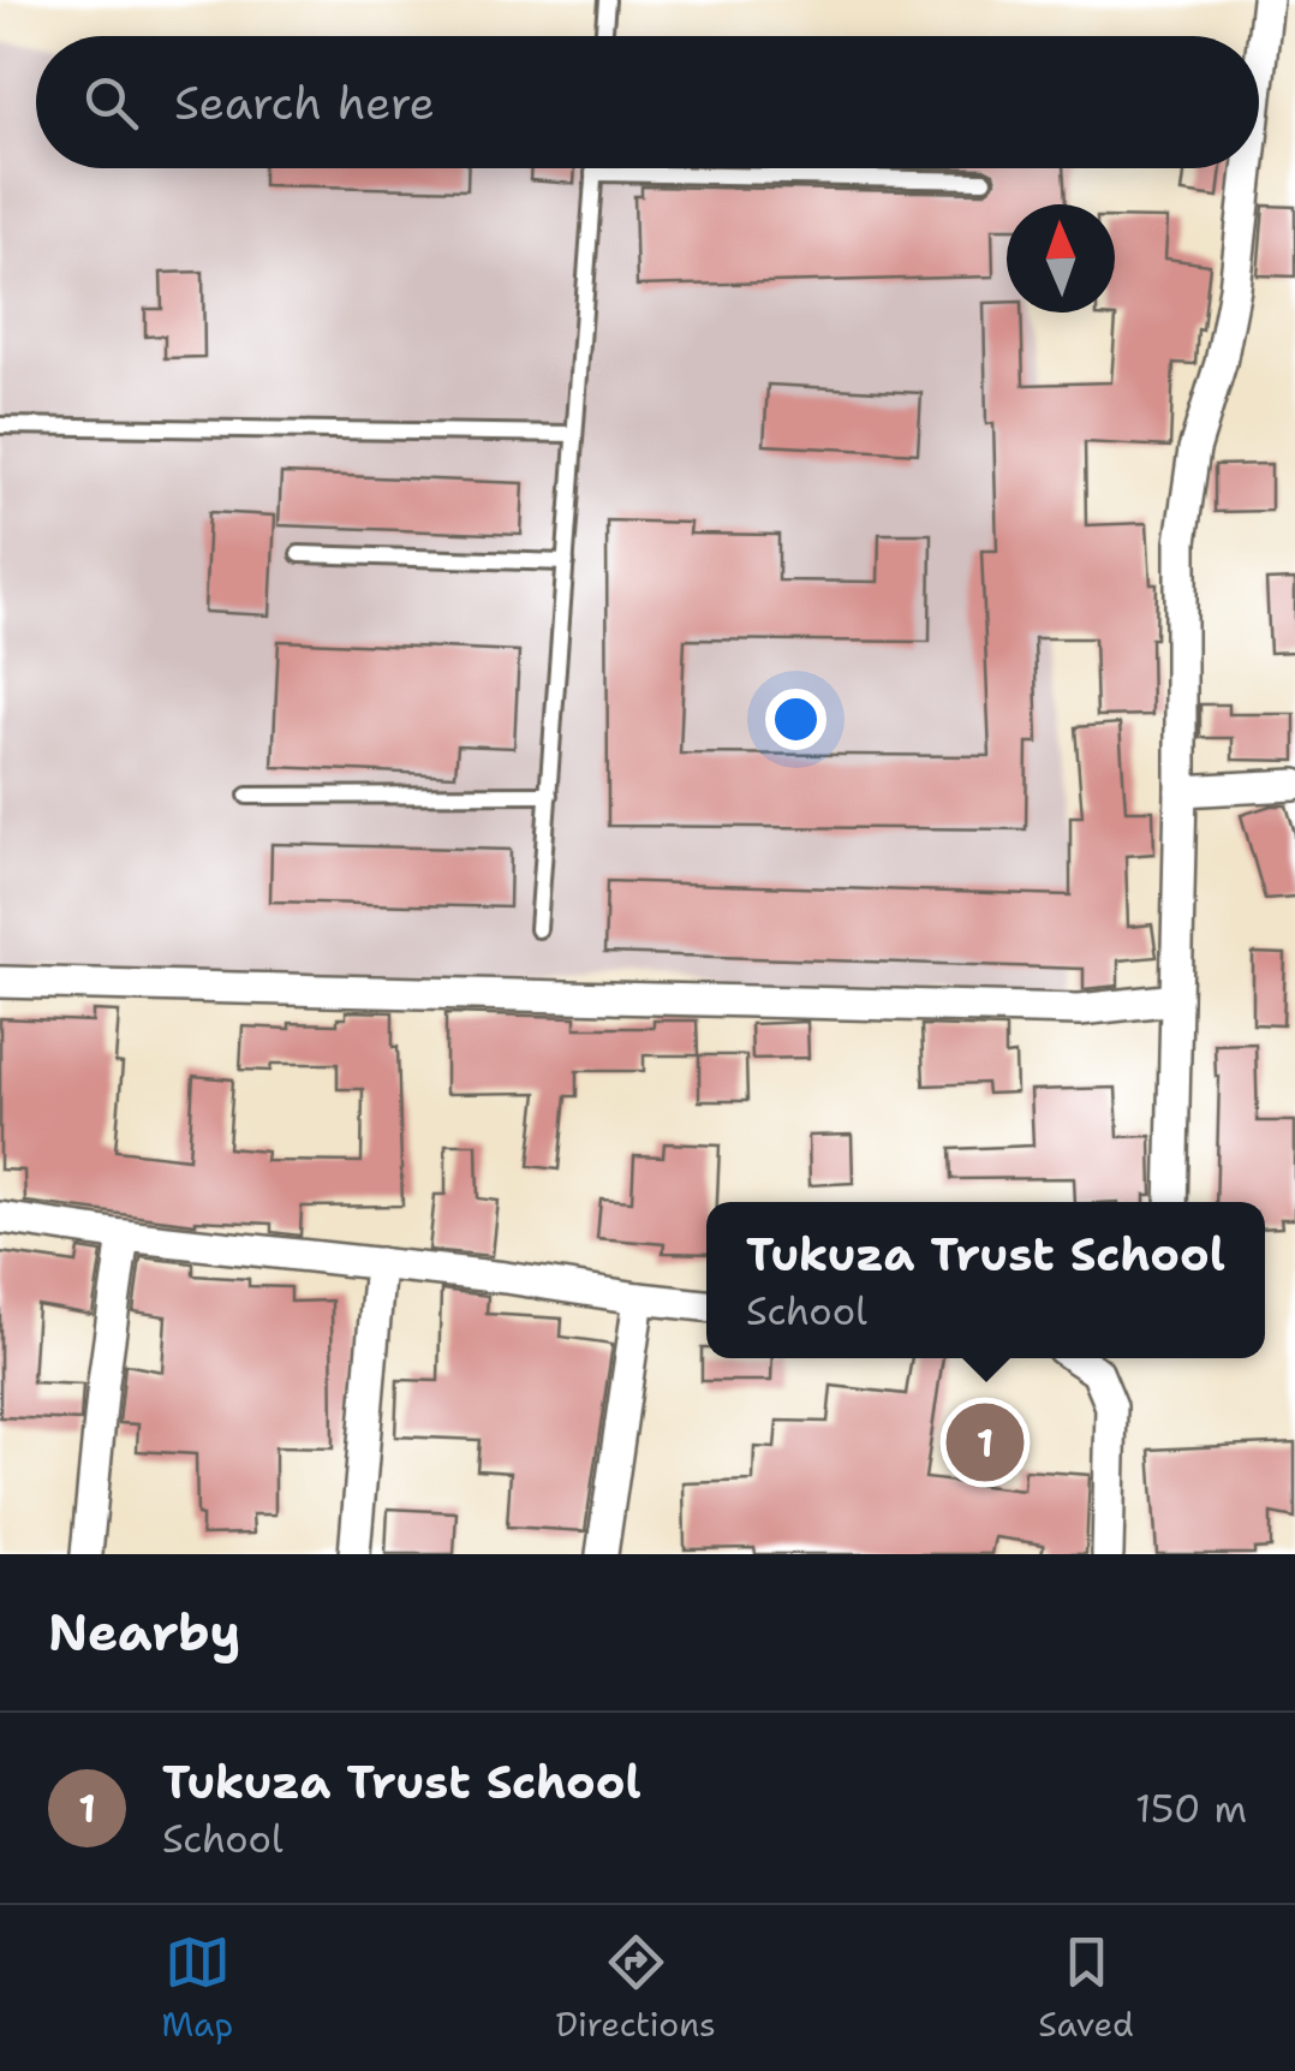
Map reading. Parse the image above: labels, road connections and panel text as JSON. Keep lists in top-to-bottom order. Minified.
{"north":"top","page":{"search":"Search here","popup":["Tukuza Trust School","School"],"pins":"1","heading":"Nearby","list":[{"mark":"1","name":"Tukuza Trust School","note":"School","value":"150 m"}],"nav":["Map","Directions","Saved"]}}
